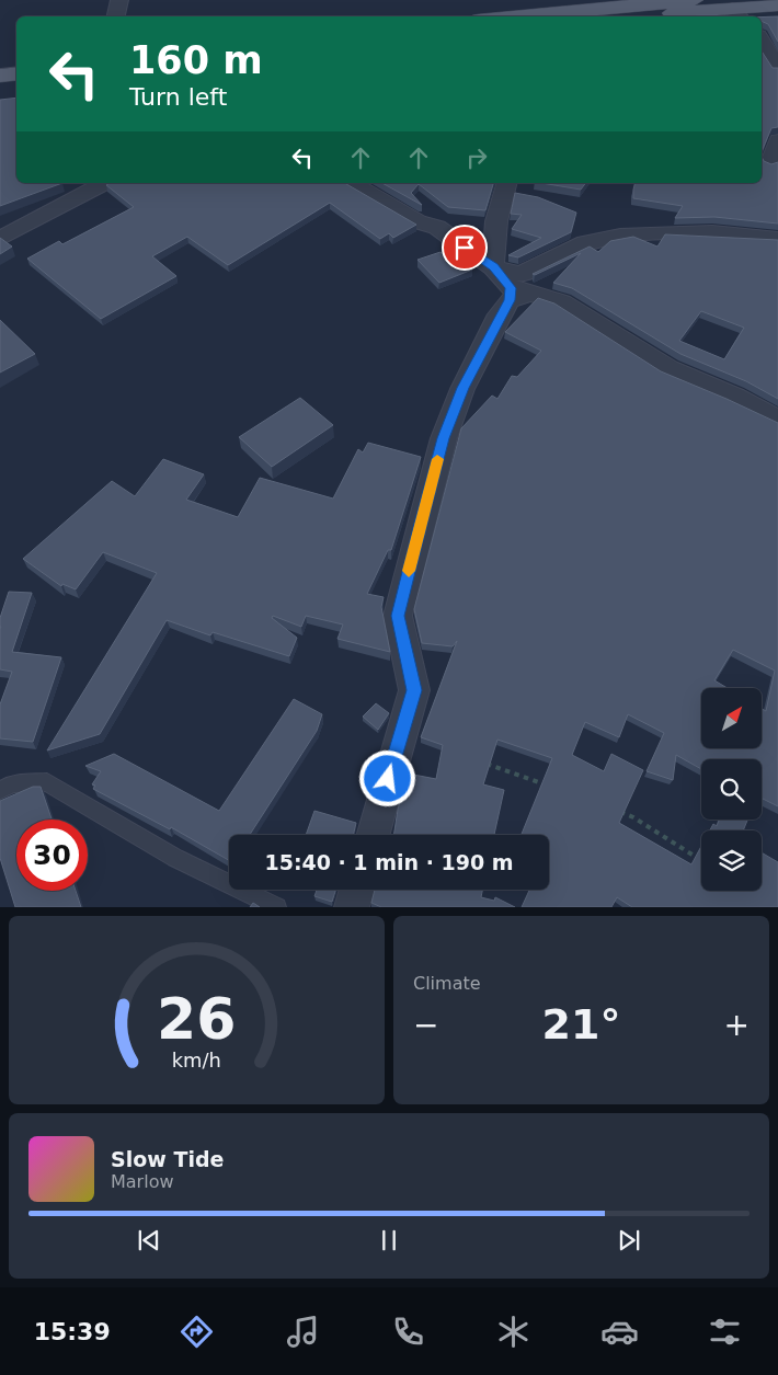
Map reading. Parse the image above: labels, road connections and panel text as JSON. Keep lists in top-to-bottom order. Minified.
{"north":"top right","page":{"turn":["160 m","Turn left"],"limit":"30","trip":"15:40 · 1 min · 190 m","tile":"Climate","heat":["−","21°","+"],"song":["Slow Tide","Marlow"],"tabs":"15:39","gauge":["26","km/h"]}}
